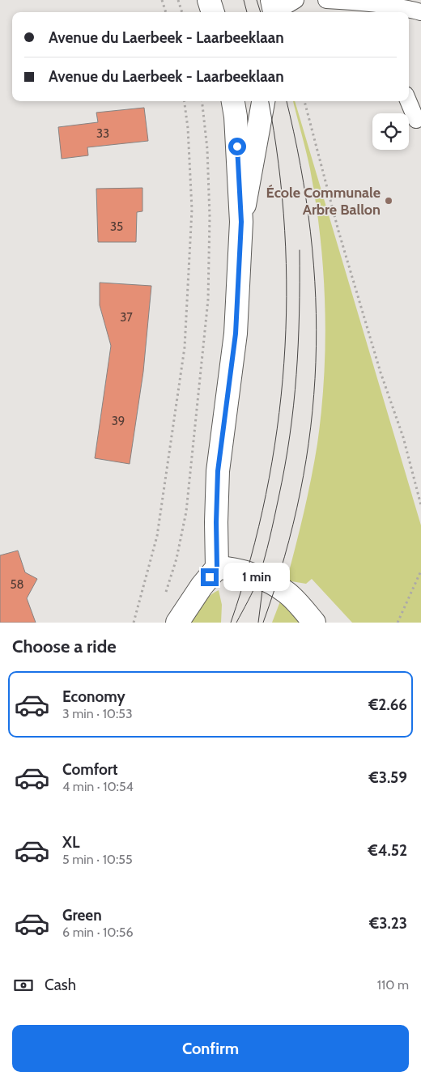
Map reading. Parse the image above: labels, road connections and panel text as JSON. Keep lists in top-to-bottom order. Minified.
{"places":["École Communale Arbre Ballon"],"house_numbers":["33","35","37","39","58"],"page":{"banner":["Avenue du Laerbeek - Laarbeeklaan","Avenue du Laerbeek - Laarbeeklaan"],"bubble":"1 min","heading":"Choose a ride","list":[{"name":"Economy","note":"3 min · 10:53","value":"€2.66"},{"name":"Comfort","note":"4 min · 10:54","value":"€3.59"},{"name":"XL","note":"5 min · 10:55","value":"€4.52"},{"name":"Green","note":"6 min · 10:56","value":"€3.23"}],"pay":["Cash","110 m"],"buttons":"Confirm"}}
